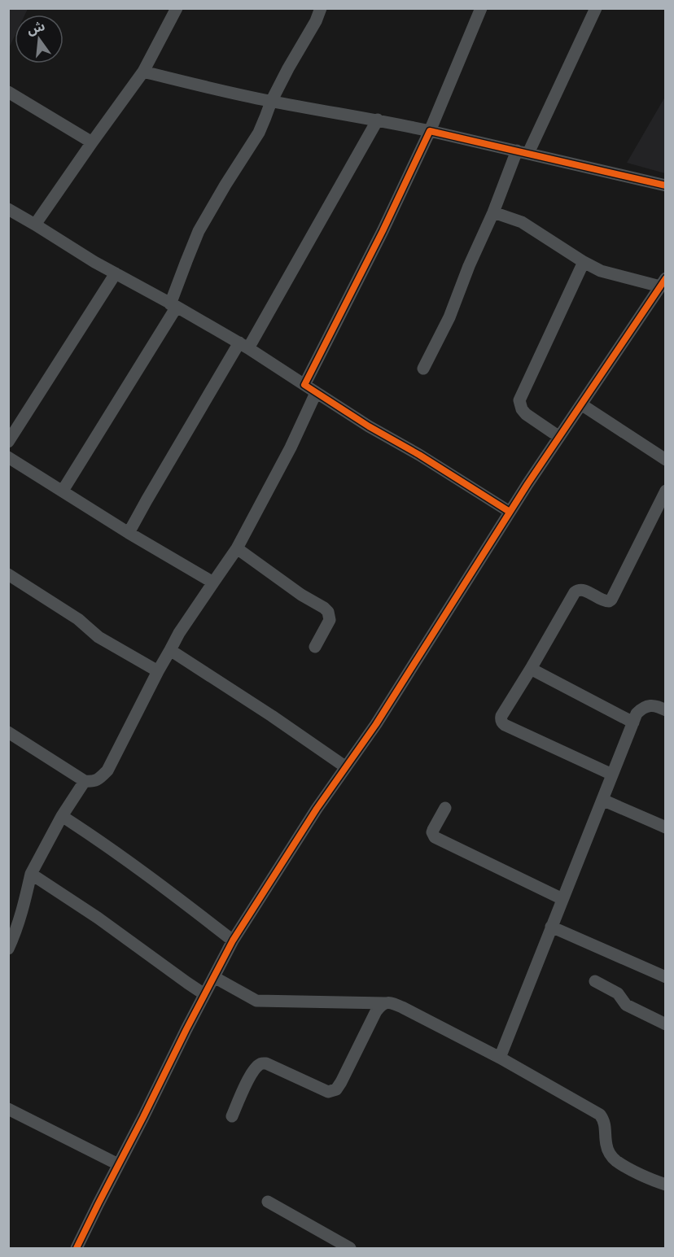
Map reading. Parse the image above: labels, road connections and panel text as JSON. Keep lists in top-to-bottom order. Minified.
{"north":"top"}
